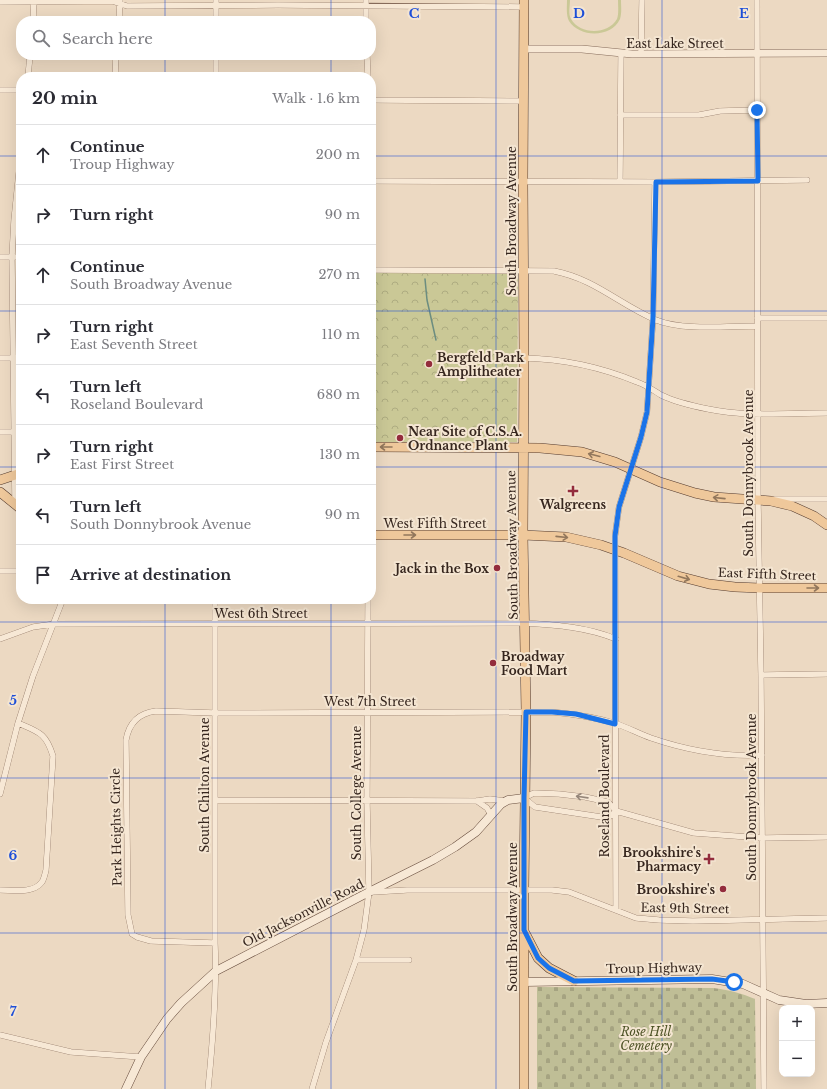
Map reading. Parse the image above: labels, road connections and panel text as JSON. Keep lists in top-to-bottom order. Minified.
{"streets":{"main road":["South Broadway Avenue","West Fifth Street","East Fifth Street","Old Jacksonville Road","Troup Highway"],"street":["East Lake Street","South Donnybrook Avenue","West 6th Street","West 7th Street","South Chilton Avenue","South College Avenue","Roseland Boulevard","Park Heights Circle","East 9th Street"]},"crossings":[["East Lake Street","South Broadway Avenue"],["East Lake Street","South Donnybrook Avenue"],["South Broadway Avenue","West Fifth Street"],["South Broadway Avenue","East Fifth Street"],["South Broadway Avenue","West 6th Street"],["South Broadway Avenue","West 7th Street"],["South Broadway Avenue","East 9th Street"],["South Broadway Avenue","Troup Highway"],["South Donnybrook Avenue","East Fifth Street"],["South Donnybrook Avenue","West 7th Street"],["South Donnybrook Avenue","East 9th Street"],["South Donnybrook Avenue","Troup Highway"],["West Fifth Street","East Fifth Street"],["East Fifth Street","Roseland Boulevard"],["West 6th Street","South Chilton Avenue"],["West 6th Street","South College Avenue"],["West 6th Street","Roseland Boulevard"],["West 7th Street","South Chilton Avenue"],["West 7th Street","South College Avenue"],["West 7th Street","Roseland Boulevard"],["West 7th Street","Park Heights Circle"],["South Chilton Avenue","Park Heights Circle"],["South Chilton Avenue","Old Jacksonville Road"],["South College Avenue","East 9th Street"],["South College Avenue","Old Jacksonville Road"],["Roseland Boulevard","East 9th Street"],["East 9th Street","Old Jacksonville Road"]],"one_way":["West Fifth Street","East Fifth Street"],"parks":["Rose Hill Cemetery"],"places":{"other":["Bergfeld Park Amplitheater","Near Site of C.S.A. Ordnance Plant","Jack in the Box","Broadway Food Mart","Brookshire's"],"health":["Walgreens","Brookshire's Pharmacy"]},"page":{"search":"Search here","heading":["20 min","Walk · 1.6 km"],"list":[["Continue","Troup Highway","200 m"],["Turn right","90 m"],["Continue","South Broadway Avenue","270 m"],["Turn right","East Seventh Street","110 m"],["Turn left","Roseland Boulevard","680 m"],["Turn right","East First Street","130 m"],["Turn left","South Donnybrook Avenue","90 m"],"Arrive at destination"],"map_buttons":["+","−"]},"grid":{"columns":["C","D","E"],"rows":["5","6","7"]}}
